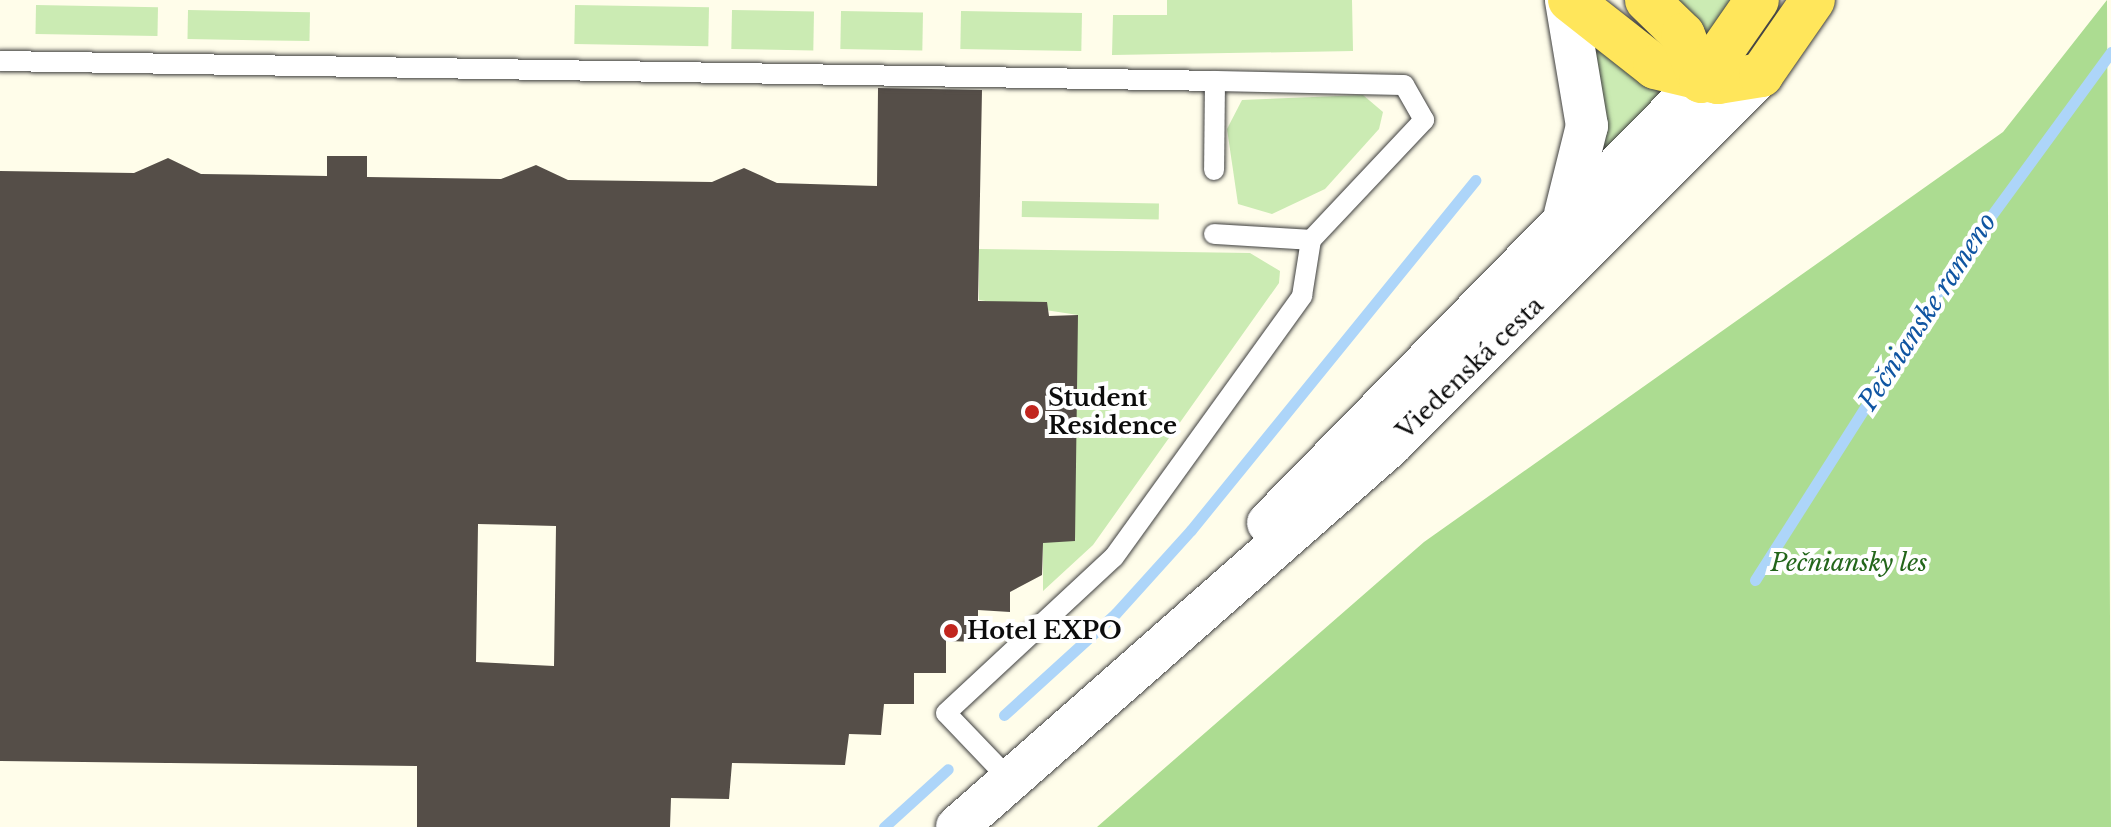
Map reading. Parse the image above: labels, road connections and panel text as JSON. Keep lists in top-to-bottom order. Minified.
{"streets":{"main road":["Viedenská cesta"]},"water":["Pečnianske rameno"],"parks":["Pečniansky les"],"places":["Student Residence","Hotel EXPO"]}
